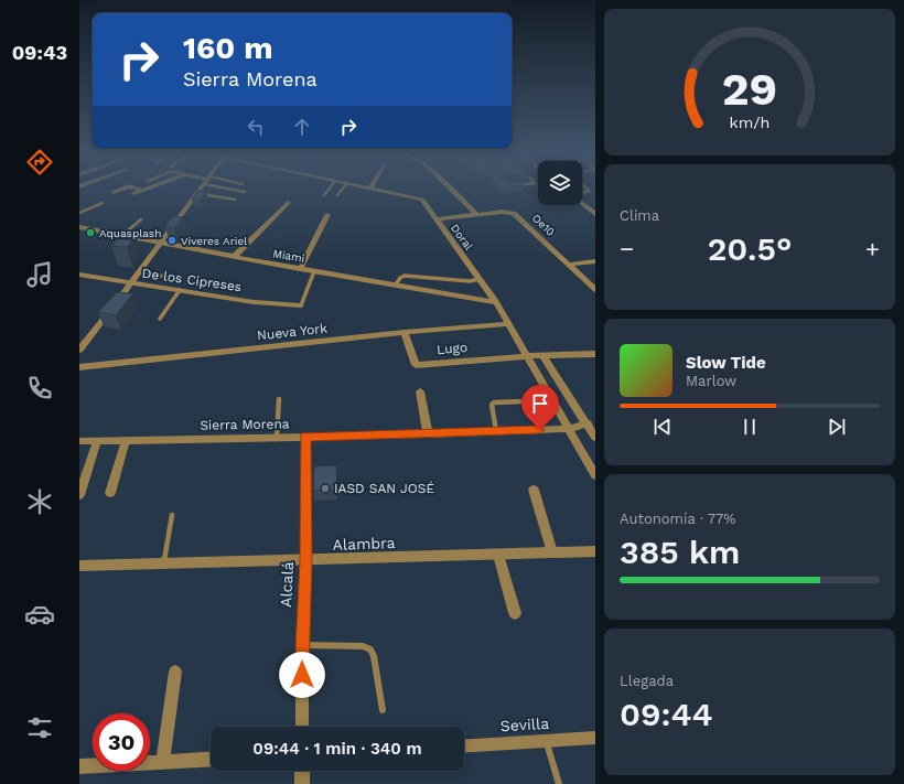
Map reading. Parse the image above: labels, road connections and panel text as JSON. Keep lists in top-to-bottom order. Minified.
{"streets":{"street":["Oe10","Doral","Miami","De los Cipreses","Nueva York","Lugo","Sierra Morena","Alambra","Alcalá","Sevilla"]},"crossings":[["Oe10","Doral"],["Doral","Miami"],["Doral","Nueva York"],["Doral","Lugo"],["Doral","Sierra Morena"],["Nueva York","Lugo"],["Sierra Morena","Alcalá"],["Alambra","Alcalá"]],"places":["Aquasplash","Viveres Ariel","IASD SAN JOSÉ"],"page":{"tabs":"09:43","turn":["160 m","Sierra Morena"],"tile":["Clima",["Autonomía · 77%","385 km"],["Llegada","09:44"]],"heat":["−","20.5°","+"],"song":["Slow Tide","Marlow"],"limit":"30","trip":"09:44 · 1 min · 340 m","gauge":["29","km/h"]}}
